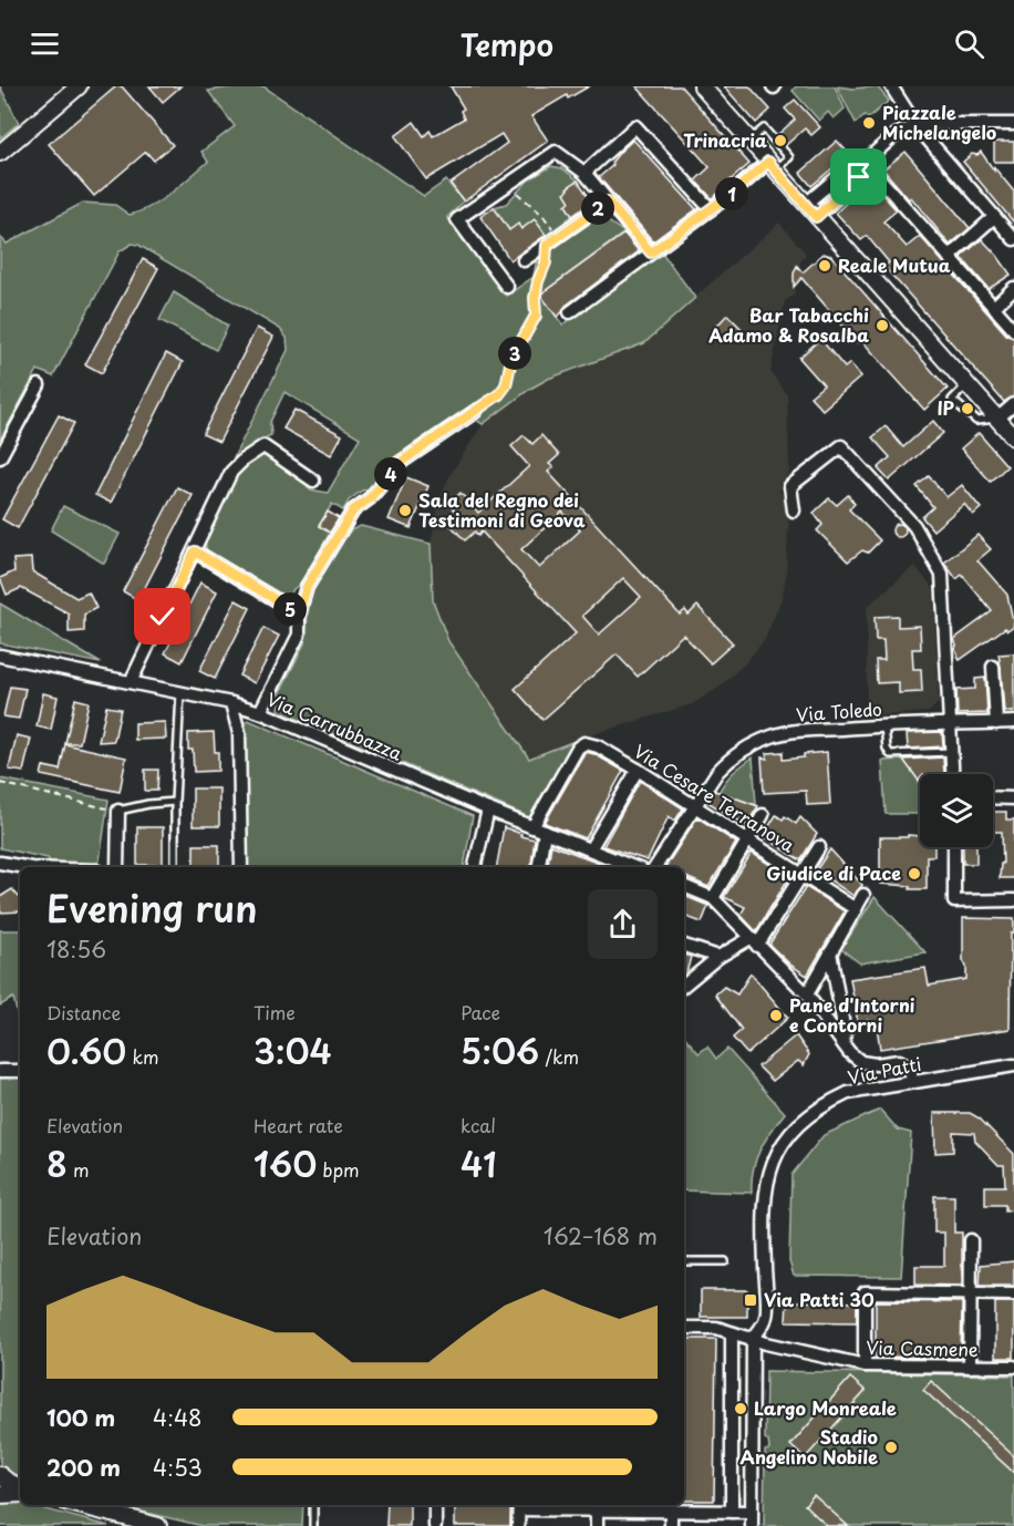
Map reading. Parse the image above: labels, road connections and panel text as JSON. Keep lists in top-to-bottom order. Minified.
{"streets":{"street":["Via Toledo","Via Carrubbazza","Via Cesare Terranova","Via Patti","Via Casmene"]},"crossings":[["Via Toledo","Via Cesare Terranova"],["Via Carrubbazza","Via Cesare Terranova"],["Via Patti","Via Casmene"]],"places":{"other":["Piazzale Michelangelo","Trinacria","Reale Mutua","Bar Tabacchi Adamo & Rosalba","IP","Sala del Regno dei Testimoni di Geova","Giudice di Pace","Pane d'Intorni e Contorni","Largo Monreale","Stadio Angelino Nobile"],"transit":["Via Patti 30"]},"page":{"header":"Tempo","pins":["1","2","3","4","5"],"heading":["Evening run","18:56"],"stats":[["Distance","0.60 km"],["Time","3:04"],["Pace","5:06 /km"],["Elevation","8 m"],["Heart rate","160 bpm"],["kcal","41"]],"chart":["Elevation","162–168 m"],"list":[{"name":"100 m","note":"4:48"},{"name":"200 m","note":"4:53"}]}}
